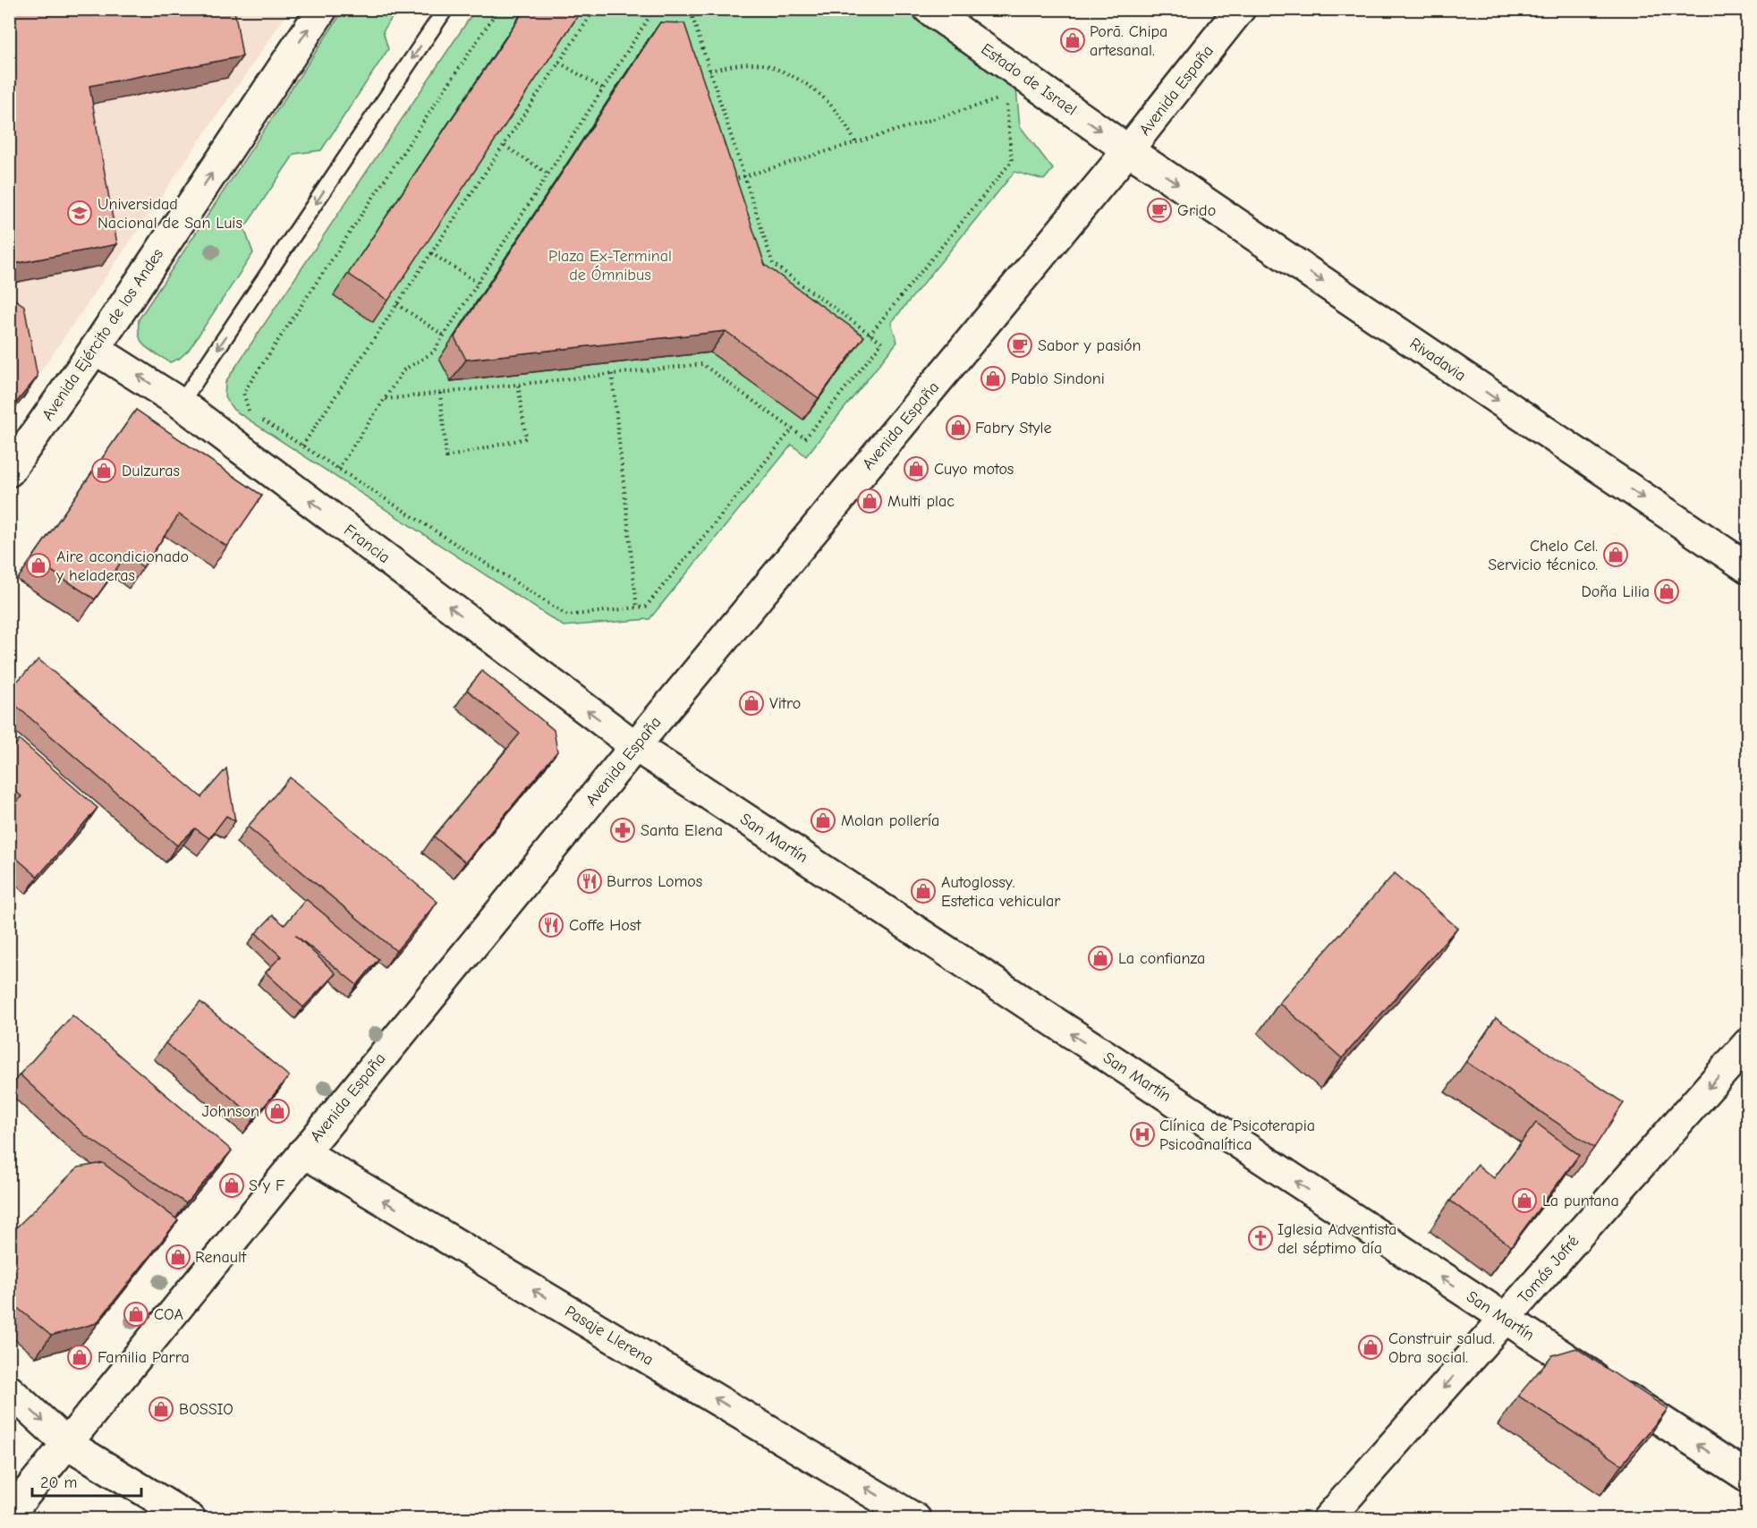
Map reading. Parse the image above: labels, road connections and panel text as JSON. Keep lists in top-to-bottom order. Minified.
{"streets":{"street":["Estado de Israel","Avenida España","Avenida Ejército de los Andes","Rivadavia","Francia","San Martín","Tomás Jofré","Pasaje Llerena"]},"crossings":[["Estado de Israel","Avenida España"],["Estado de Israel","Rivadavia"],["Avenida España","Rivadavia"],["Avenida España","Francia"],["Avenida España","San Martín"],["Avenida España","Pasaje Llerena"],["Avenida Ejército de los Andes","Francia"],["Francia","San Martín"],["San Martín","Tomás Jofré"]],"one_way":["Estado de Israel","Avenida Ejército de los Andes","Rivadavia","Francia","San Martín","Tomás Jofré","Pasaje Llerena"],"parks":["Plaza Ex-Terminal de Ómnibus"],"places":{"shop":["Porā. Chipa artesanal.","Pablo Sindoni","Fabry Style","Cuyo motos","Dulzuras","Multi plac","Chelo Cel. Servicio técnico.","Aire acondicionado y heladeras","Doña Lilia","Vitro","Molan pollería","Autoglossy. Estetica vehicular","La confianza","Johnson","S y F","La puntana","Renault","COA","Construir salud. Obra social.","Familia Parra","BOSSIO"],"cafe":["Grido","Sabor y pasión"],"school or university":["Universidad Nacional de San Luis"],"pharmacy":["Santa Elena"],"restaurant":["Burros Lomos","Coffe Host"],"hospital":["Clínica de Psicoterapia Psicoanalítica"],"church":["Iglesia Adventista del séptimo día"]},"scale_bar":"20 m"}
